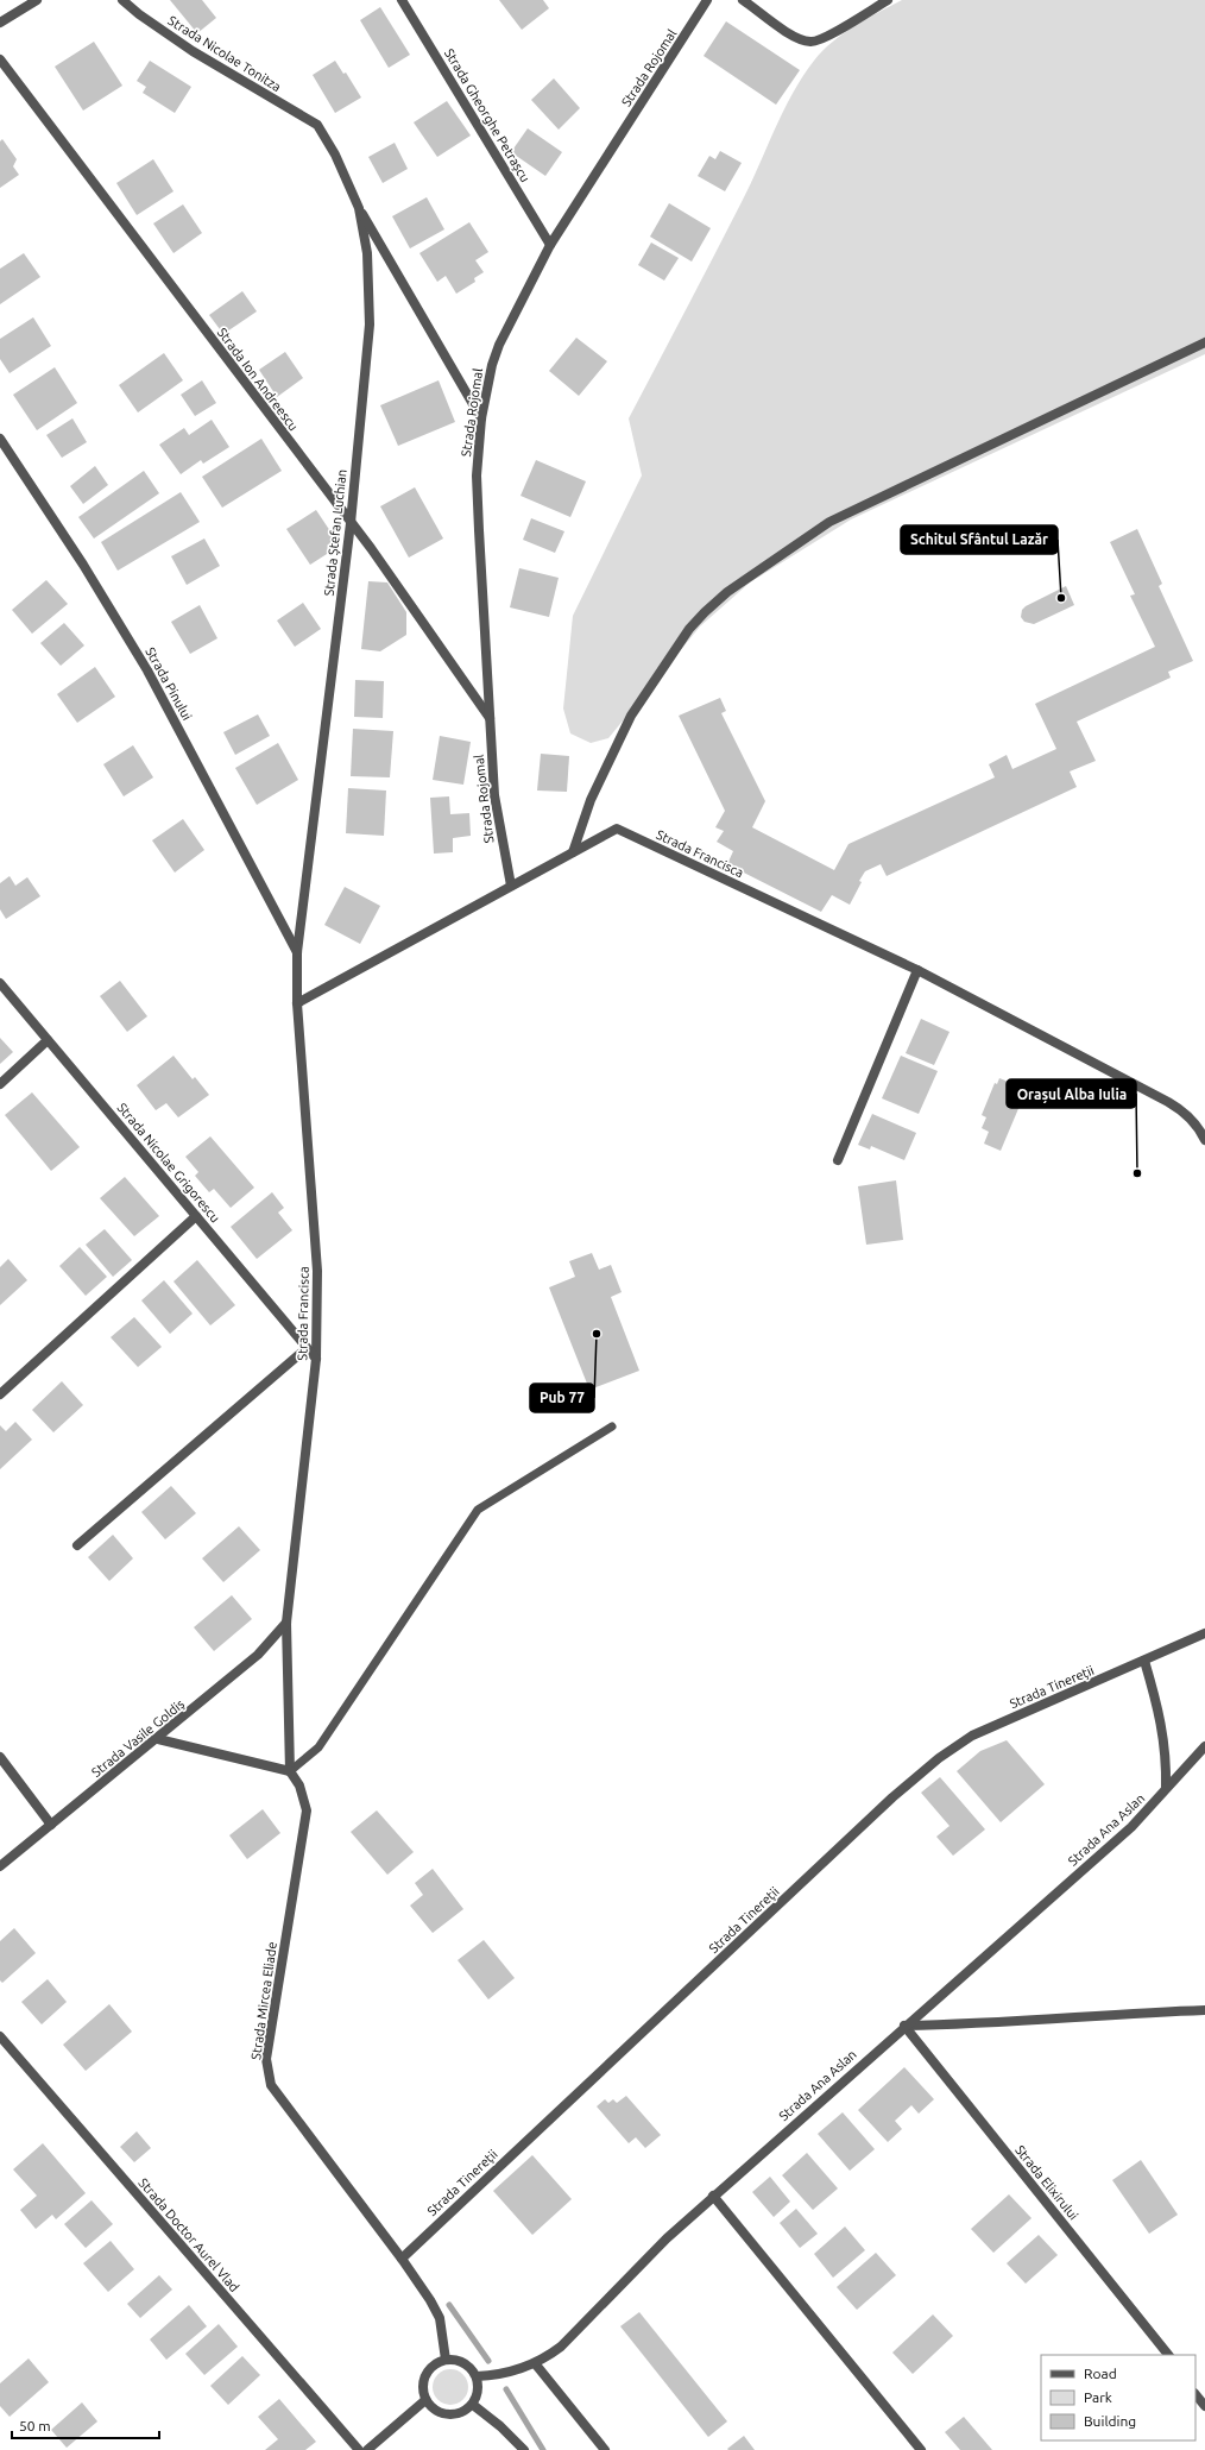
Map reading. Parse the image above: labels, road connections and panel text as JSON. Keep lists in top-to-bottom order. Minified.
{"streets":{"street":["Strada Nicolae Tonitza","Strada Rojomal","Strada Gheorghe Petrașcu","Strada Ion Andreescu","Strada Ștefan Luchian","Strada Pinului","Strada Francisca","Strada Nicolae Grigorescu","Strada Tinereții","Strada Vasile Goldiș","Strada Ana Aslan","Strada Mircea Eliade","Strada Elixirului","Strada Doctor Aurel Vlad"]},"crossings":[["Strada Nicolae Tonitza","Strada Ștefan Luchian"],["Strada Rojomal","Strada Gheorghe Petrașcu"],["Strada Rojomal","Strada Ion Andreescu"],["Strada Rojomal","Strada Francisca"],["Strada Ion Andreescu","Strada Ștefan Luchian"],["Strada Ștefan Luchian","Strada Pinului"],["Strada Ștefan Luchian","Strada Francisca"],["Strada Pinului","Strada Francisca"],["Strada Francisca","Strada Nicolae Grigorescu"],["Strada Francisca","Strada Vasile Goldiș"],["Strada Francisca","Strada Mircea Eliade"],["Strada Tinereții","Strada Mircea Eliade"],["Strada Vasile Goldiș","Strada Mircea Eliade"],["Strada Ana Aslan","Strada Mircea Eliade"],["Strada Ana Aslan","Strada Elixirului"]],"places":["Schitul Sfântul Lazăr","Orașul Alba Iulia","Pub 77"],"legend":["Road","Park","Building"],"scale_bar":"50 m"}
